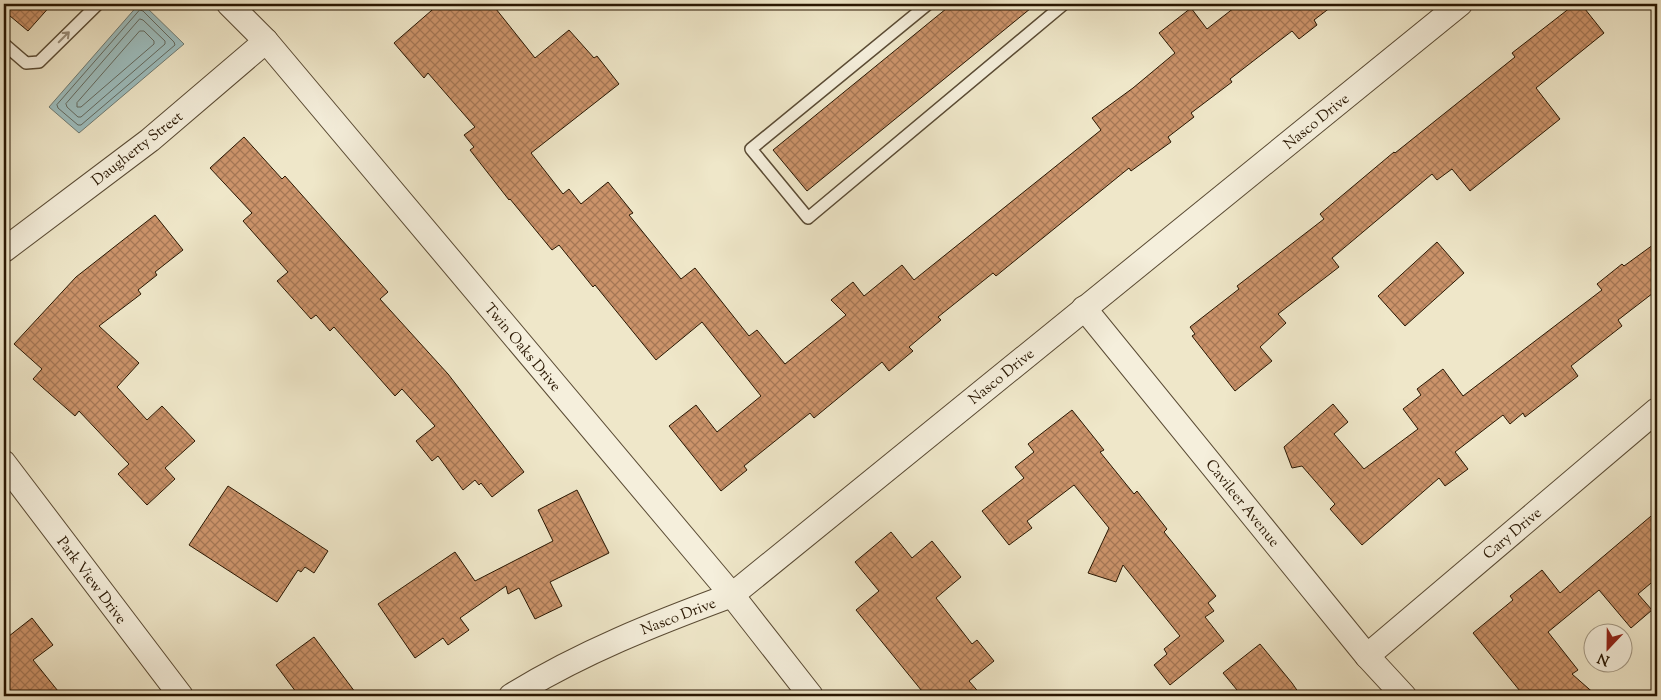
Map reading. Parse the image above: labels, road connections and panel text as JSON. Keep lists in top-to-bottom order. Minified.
{"streets":{"street":["Nasco Drive","Daugherty Street","Twin Oaks Drive","Cavileer Avenue","Cary Drive","Park View Drive"]},"crossings":[["Nasco Drive","Twin Oaks Drive"],["Nasco Drive","Cavileer Avenue"],["Daugherty Street","Twin Oaks Drive"],["Cavileer Avenue","Cary Drive"]],"north":"bottom"}
